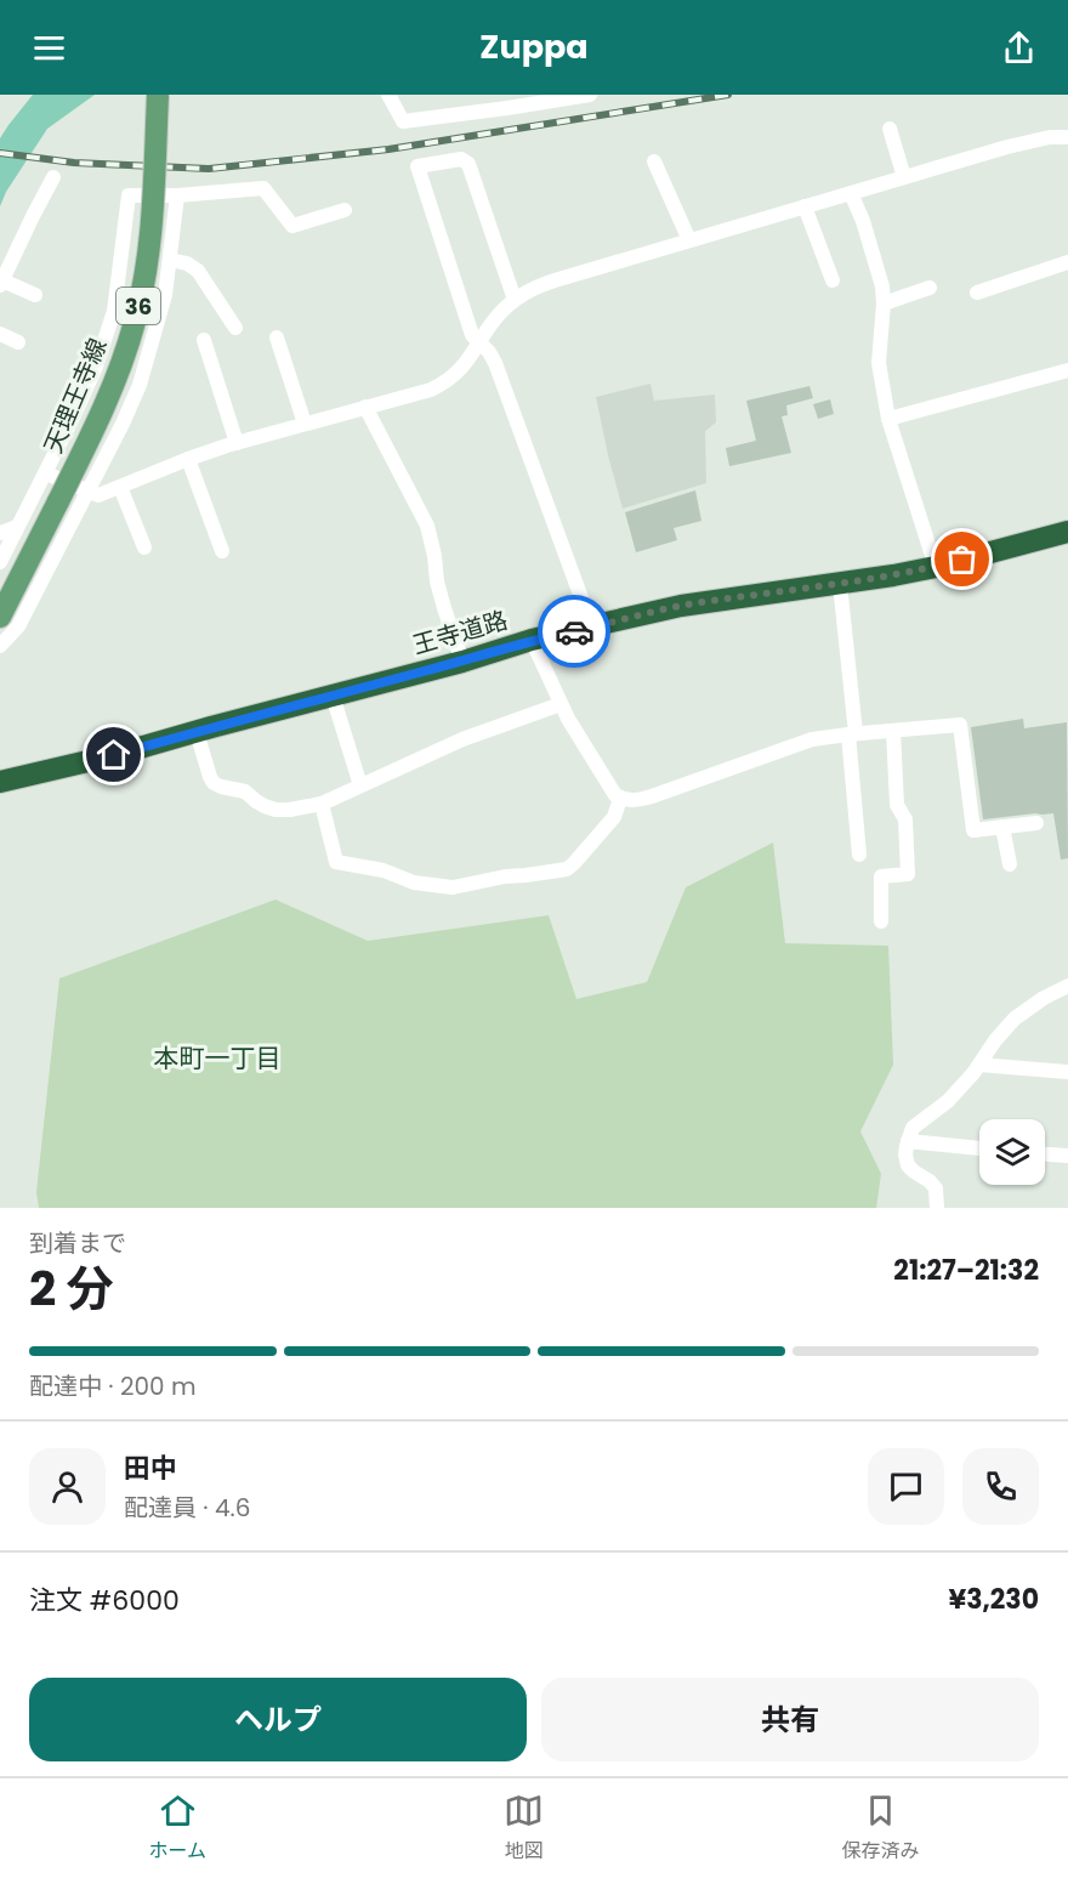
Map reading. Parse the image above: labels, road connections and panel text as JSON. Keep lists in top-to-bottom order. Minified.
{"streets":{"highway":["王寺道路"],"main road":["36","天理王寺線"]},"districts":["本町一丁目"],"page":{"header":"Zuppa","heading":["2 分","到着まで","21:27–21:32"],"panel":["田中","配達員 · 4.6","注文 #6000","¥3,230"],"bar":"配達中 · 200 m","buttons":["ヘルプ","共有"],"tabs":["ホーム","地図","保存済み"]}}
